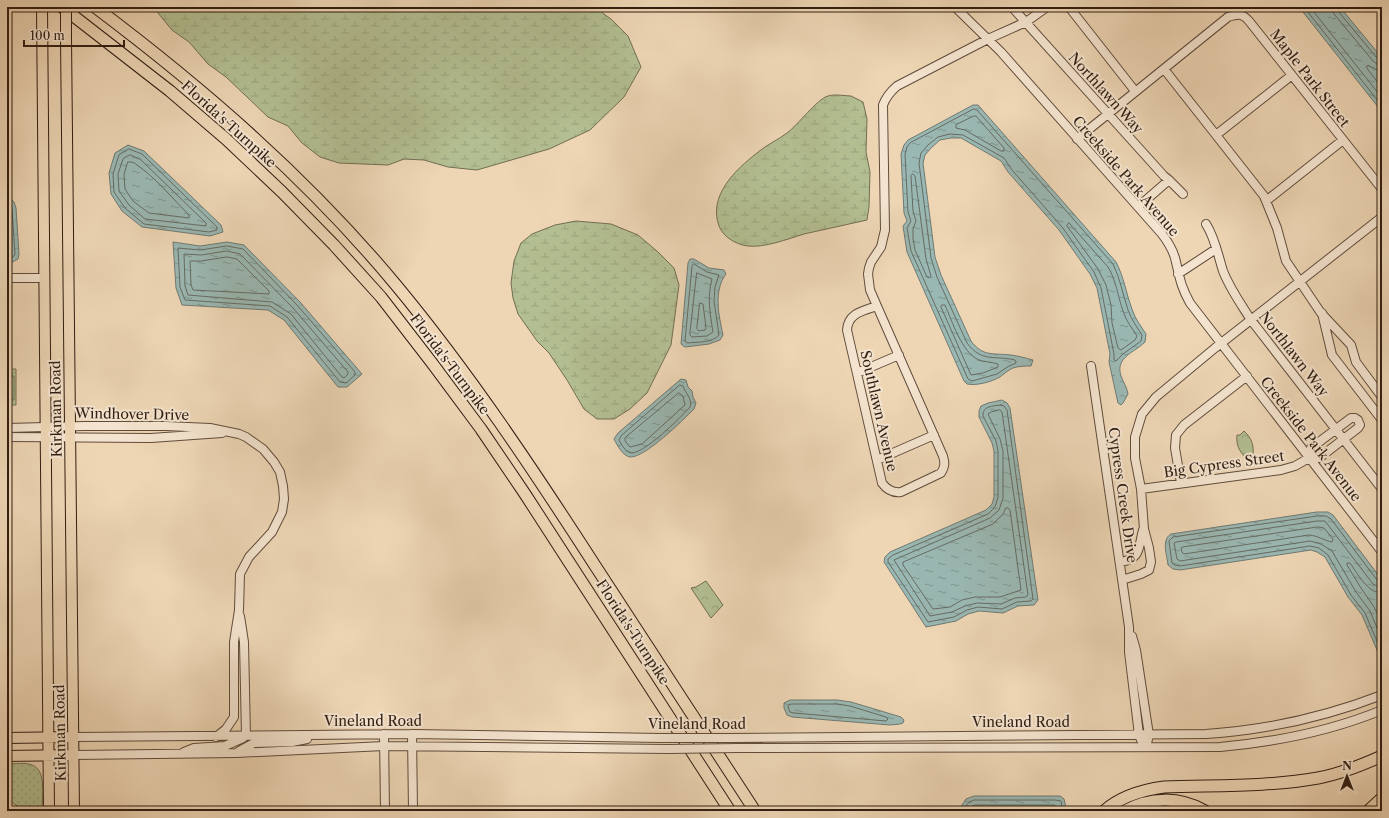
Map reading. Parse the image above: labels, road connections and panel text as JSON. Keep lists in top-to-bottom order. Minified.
{"streets":{"highway":["Florida's Turnpike"],"main road":["Kirkman Road","Vineland Road"],"street":["Maple Park Street","Northlawn Way","Creekside Park Avenue","Southlawn Avenue","Windhover Drive","Big Cypress Street","Cypress Creek Drive"]},"crossings":[["Maple Park Street","Northlawn Way"],["Maple Park Street","Creekside Park Avenue"],["Northlawn Way","Southlawn Avenue"],["Northlawn Way","Big Cypress Street"],["Creekside Park Avenue","Southlawn Avenue"],["Creekside Park Avenue","Big Cypress Street"],["Kirkman Road","Windhover Drive"],["Kirkman Road","Vineland Road"],["Windhover Drive","Vineland Road"],["Cypress Creek Drive","Vineland Road"]],"scale_bar":"100 m","north":"top"}
